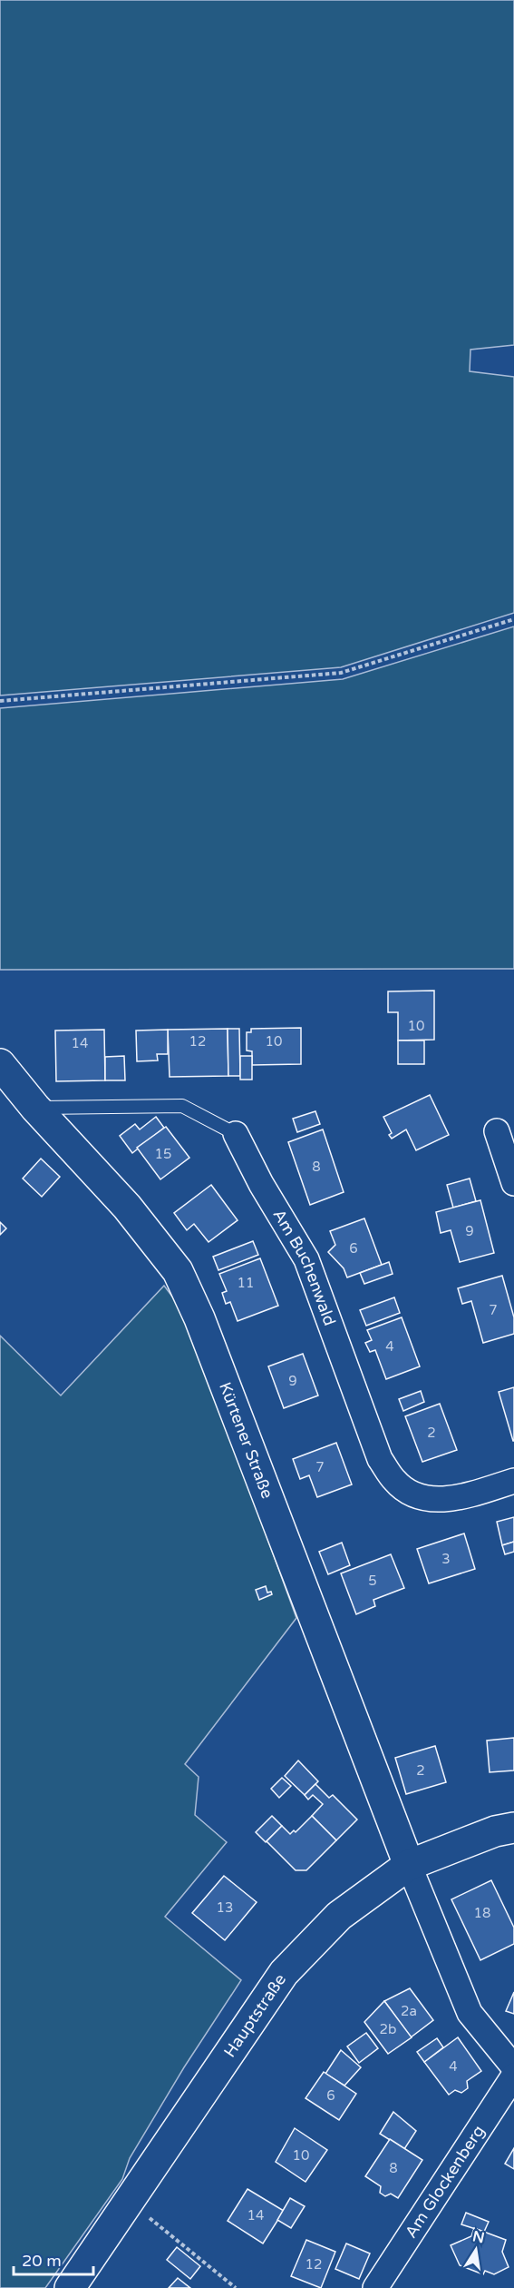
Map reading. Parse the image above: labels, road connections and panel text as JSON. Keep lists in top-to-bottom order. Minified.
{"streets":{"street":["Am Buchenwald","Kürtener Straße","Hauptstraße","Am Glockenberg"]},"crossings":[["Am Buchenwald","Kürtener Straße"],["Kürtener Straße","Hauptstraße"]],"house_numbers":["10","12","10","14","15","8","9","6","11","7","4","9","2","7","3","5","2","13","18","2a","2b","4","6","10","8","14","12"],"scale_bar":"20 m","north":"top"}
